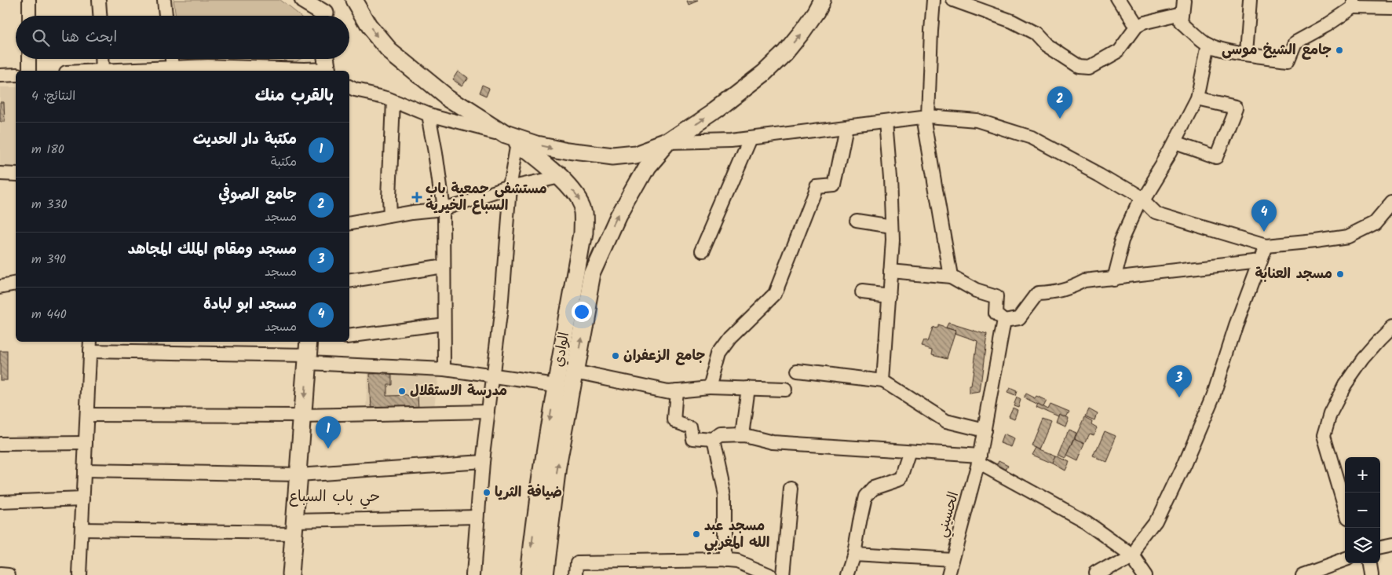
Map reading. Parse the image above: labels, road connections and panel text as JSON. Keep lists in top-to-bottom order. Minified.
{"streets":{"main road":["الوادي"],"street":["الحسيني"]},"districts":["حي باب السباع"],"places":{"other":["جامع الشيخ موسى","مسجد العنابة","جامع الزعفران","مدرسة الاستقلال","ضيافة الثريا","مسجد عبد الله المغربي"],"health":["مستشفى جمعية باب السباع الخيرية"]},"page":{"search":"ابحث هنا","heading":["بالقرب منك","النتائج: 4"],"pins":["2","4","3","1"],"list":[{"mark":"1","name":"مكتبة دار الحديث","note":"مكتبة","value":"180 m"},{"mark":"2","name":"جامع الصوفي","note":"مسجد","value":"330 m"},{"mark":"3","name":"مسجد ومقام الملك المجاهد","note":"مسجد","value":"390 m"},{"mark":"4","name":"مسجد ابو لبادة","note":"مسجد","value":"440 m"}],"map_buttons":["+","−"]}}
